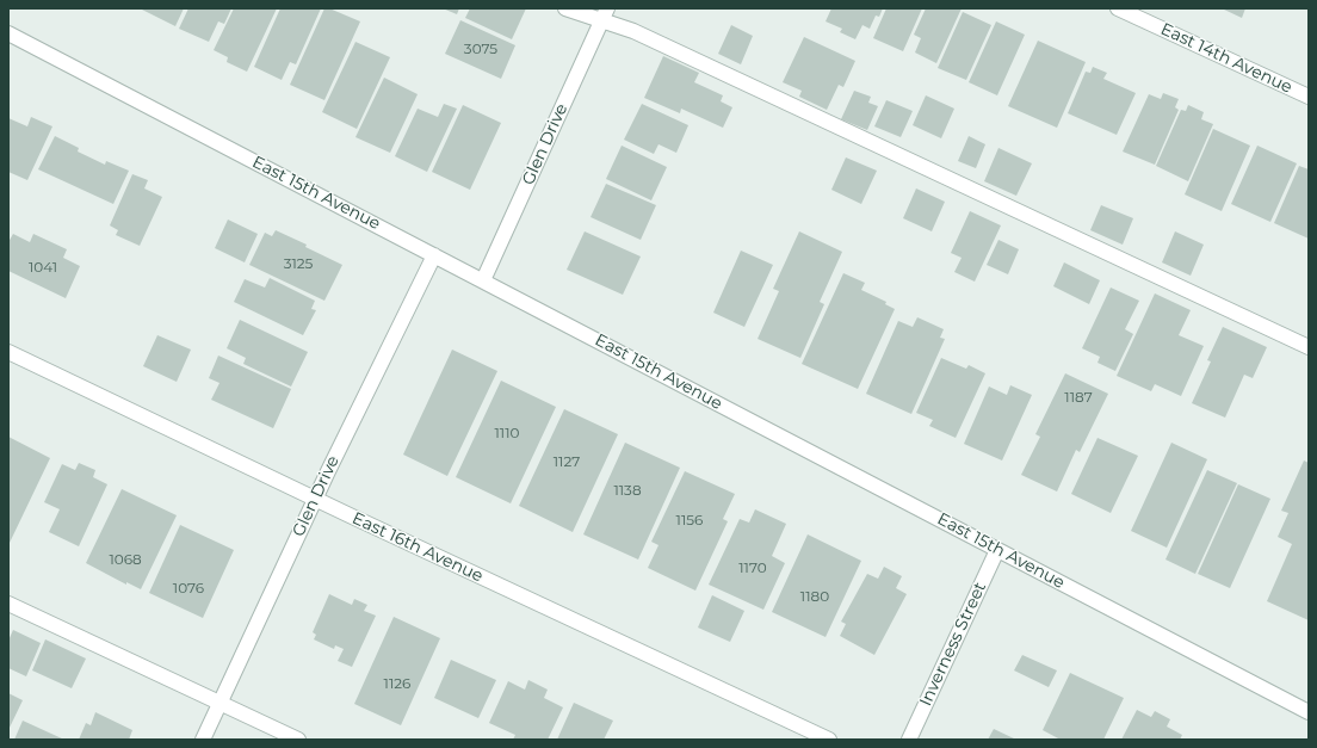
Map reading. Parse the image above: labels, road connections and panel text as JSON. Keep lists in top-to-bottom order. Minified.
{"streets":{"street":["East 14th Avenue","Glen Drive","East 15th Avenue","East 16th Avenue","Inverness Street"]},"crossings":[["Glen Drive","East 15th Avenue"],["Glen Drive","East 16th Avenue"],["East 15th Avenue","Inverness Street"]],"house_numbers":["3075","3125","1041","1187","1110","1127","1138","1156","1068","1170","1076","1180","1126"]}
